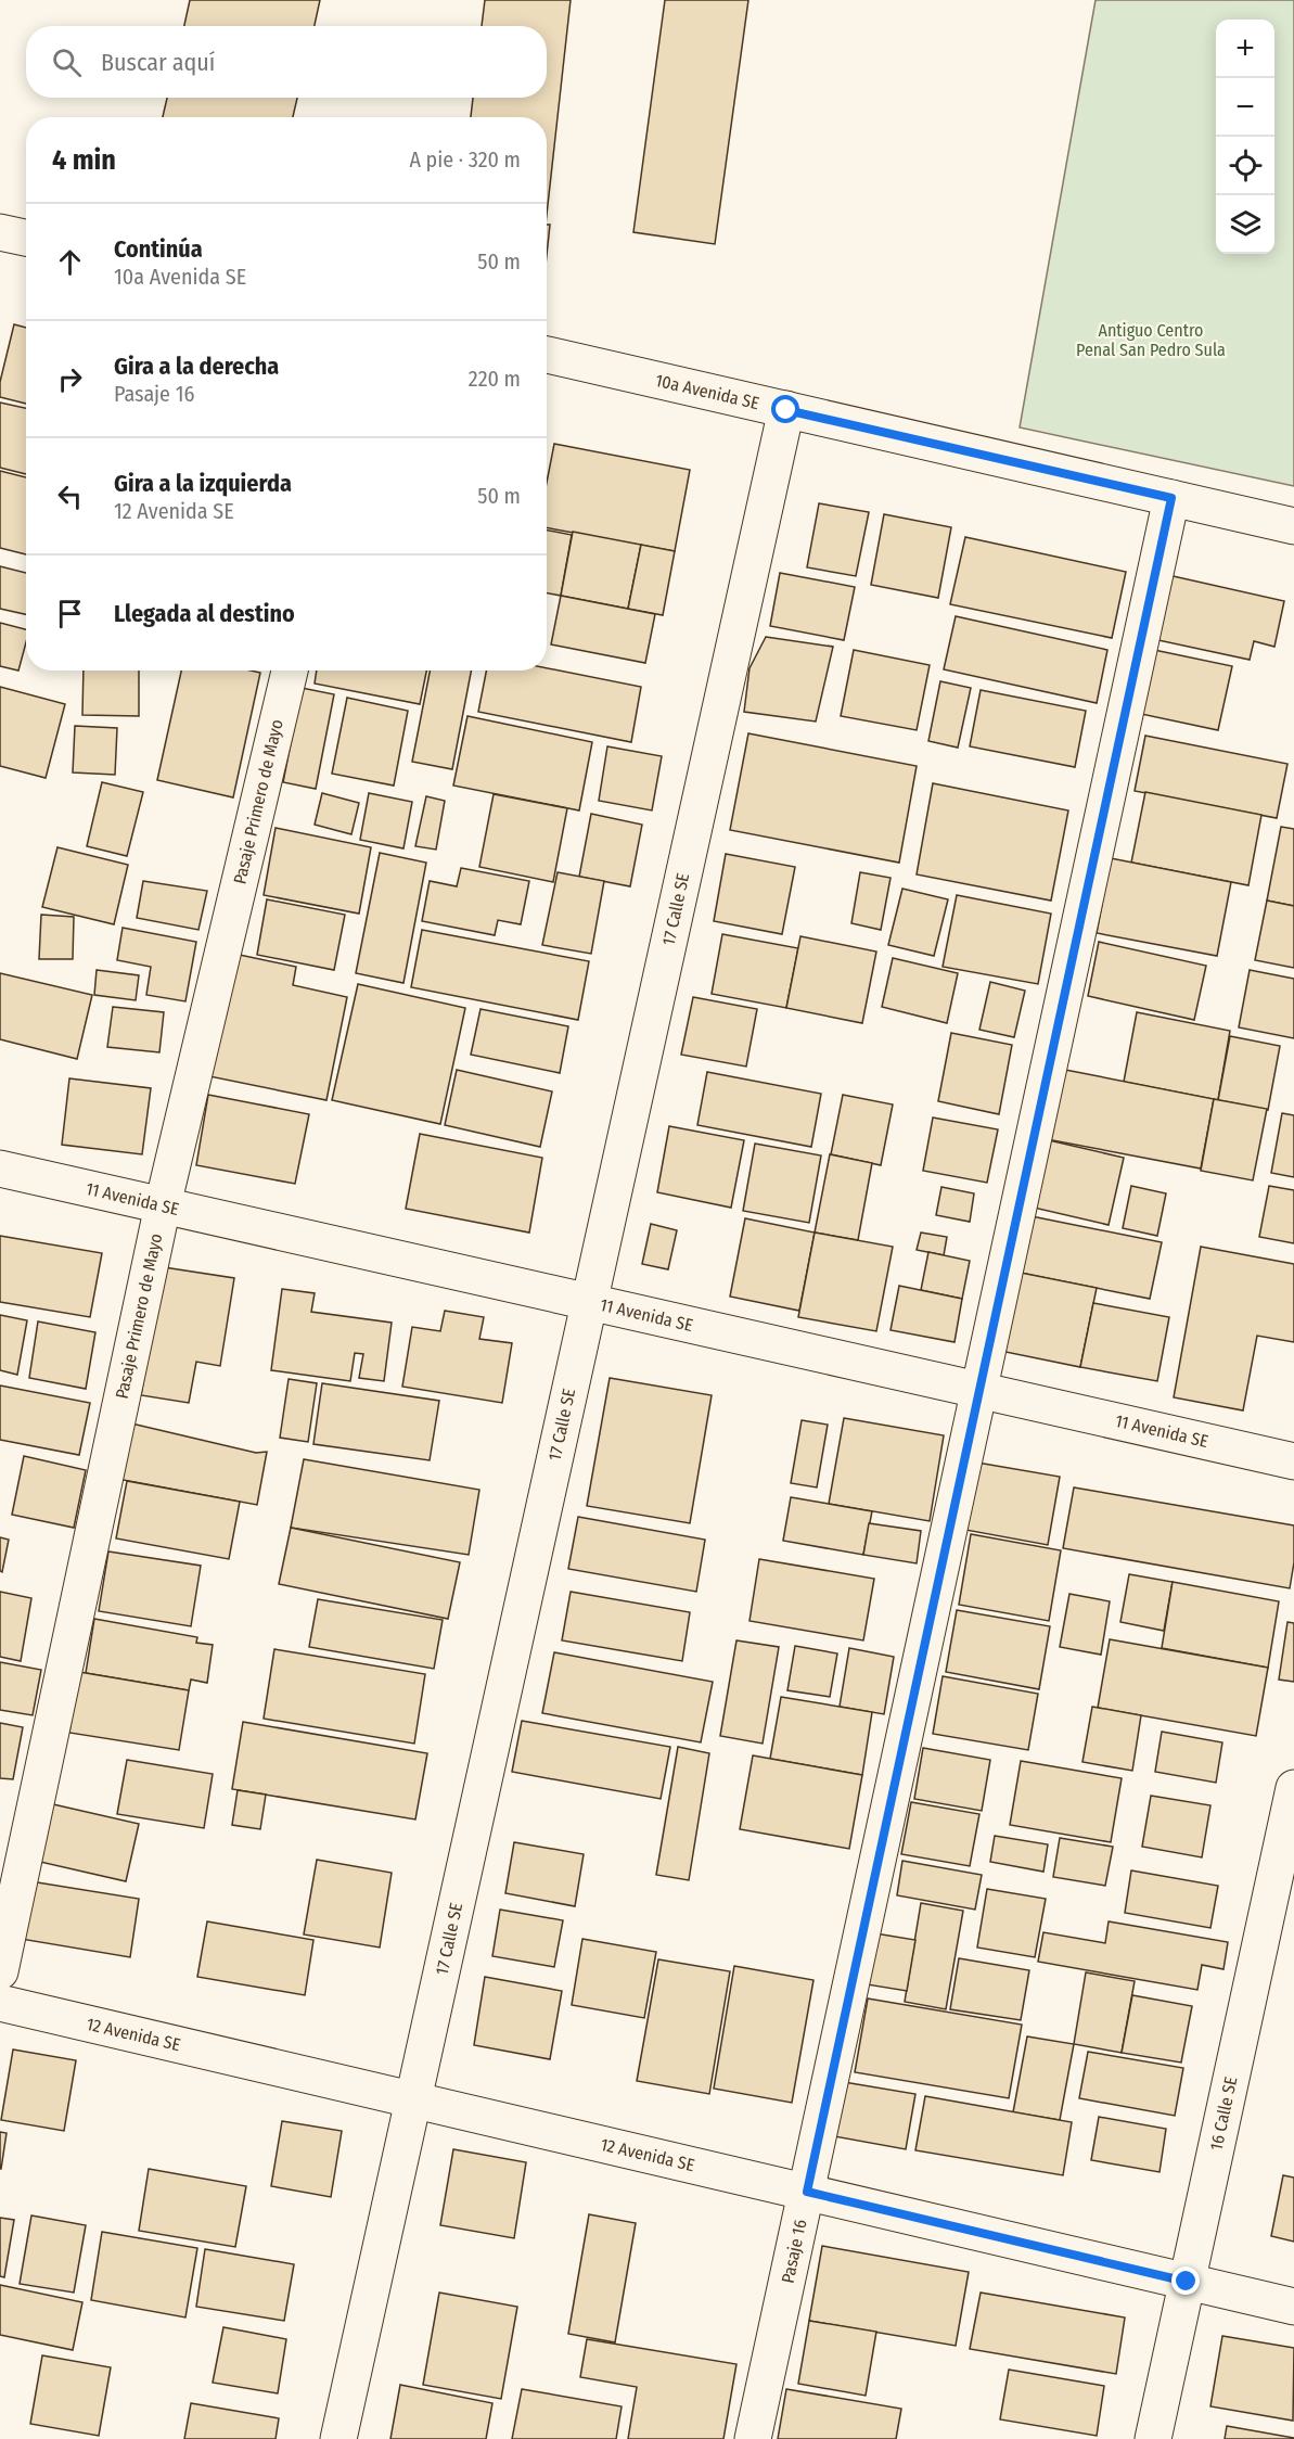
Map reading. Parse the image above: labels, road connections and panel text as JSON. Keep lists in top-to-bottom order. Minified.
{"streets":{"street":["10a Avenida SE","Pasaje Primero de Mayo","17 Calle SE","11 Avenida SE","12 Avenida SE","16 Calle SE","Pasaje 16"]},"crossings":[["10a Avenida SE","17 Calle SE"],["10a Avenida SE","Pasaje 16"],["Pasaje Primero de Mayo","11 Avenida SE"],["17 Calle SE","11 Avenida SE"],["17 Calle SE","12 Avenida SE"],["11 Avenida SE","Pasaje 16"],["12 Avenida SE","16 Calle SE"],["12 Avenida SE","Pasaje 16"]],"parks":["Antiguo Centro Penal San Pedro Sula"],"page":{"map_buttons":["+","−"],"search":"Buscar aquí","heading":["4 min","A pie · 320 m"],"list":[["Continúa","10a Avenida SE","50 m"],["Gira a la derecha","Pasaje 16","220 m"],["Gira a la izquierda","12 Avenida SE","50 m"],"Llegada al destino"]}}
